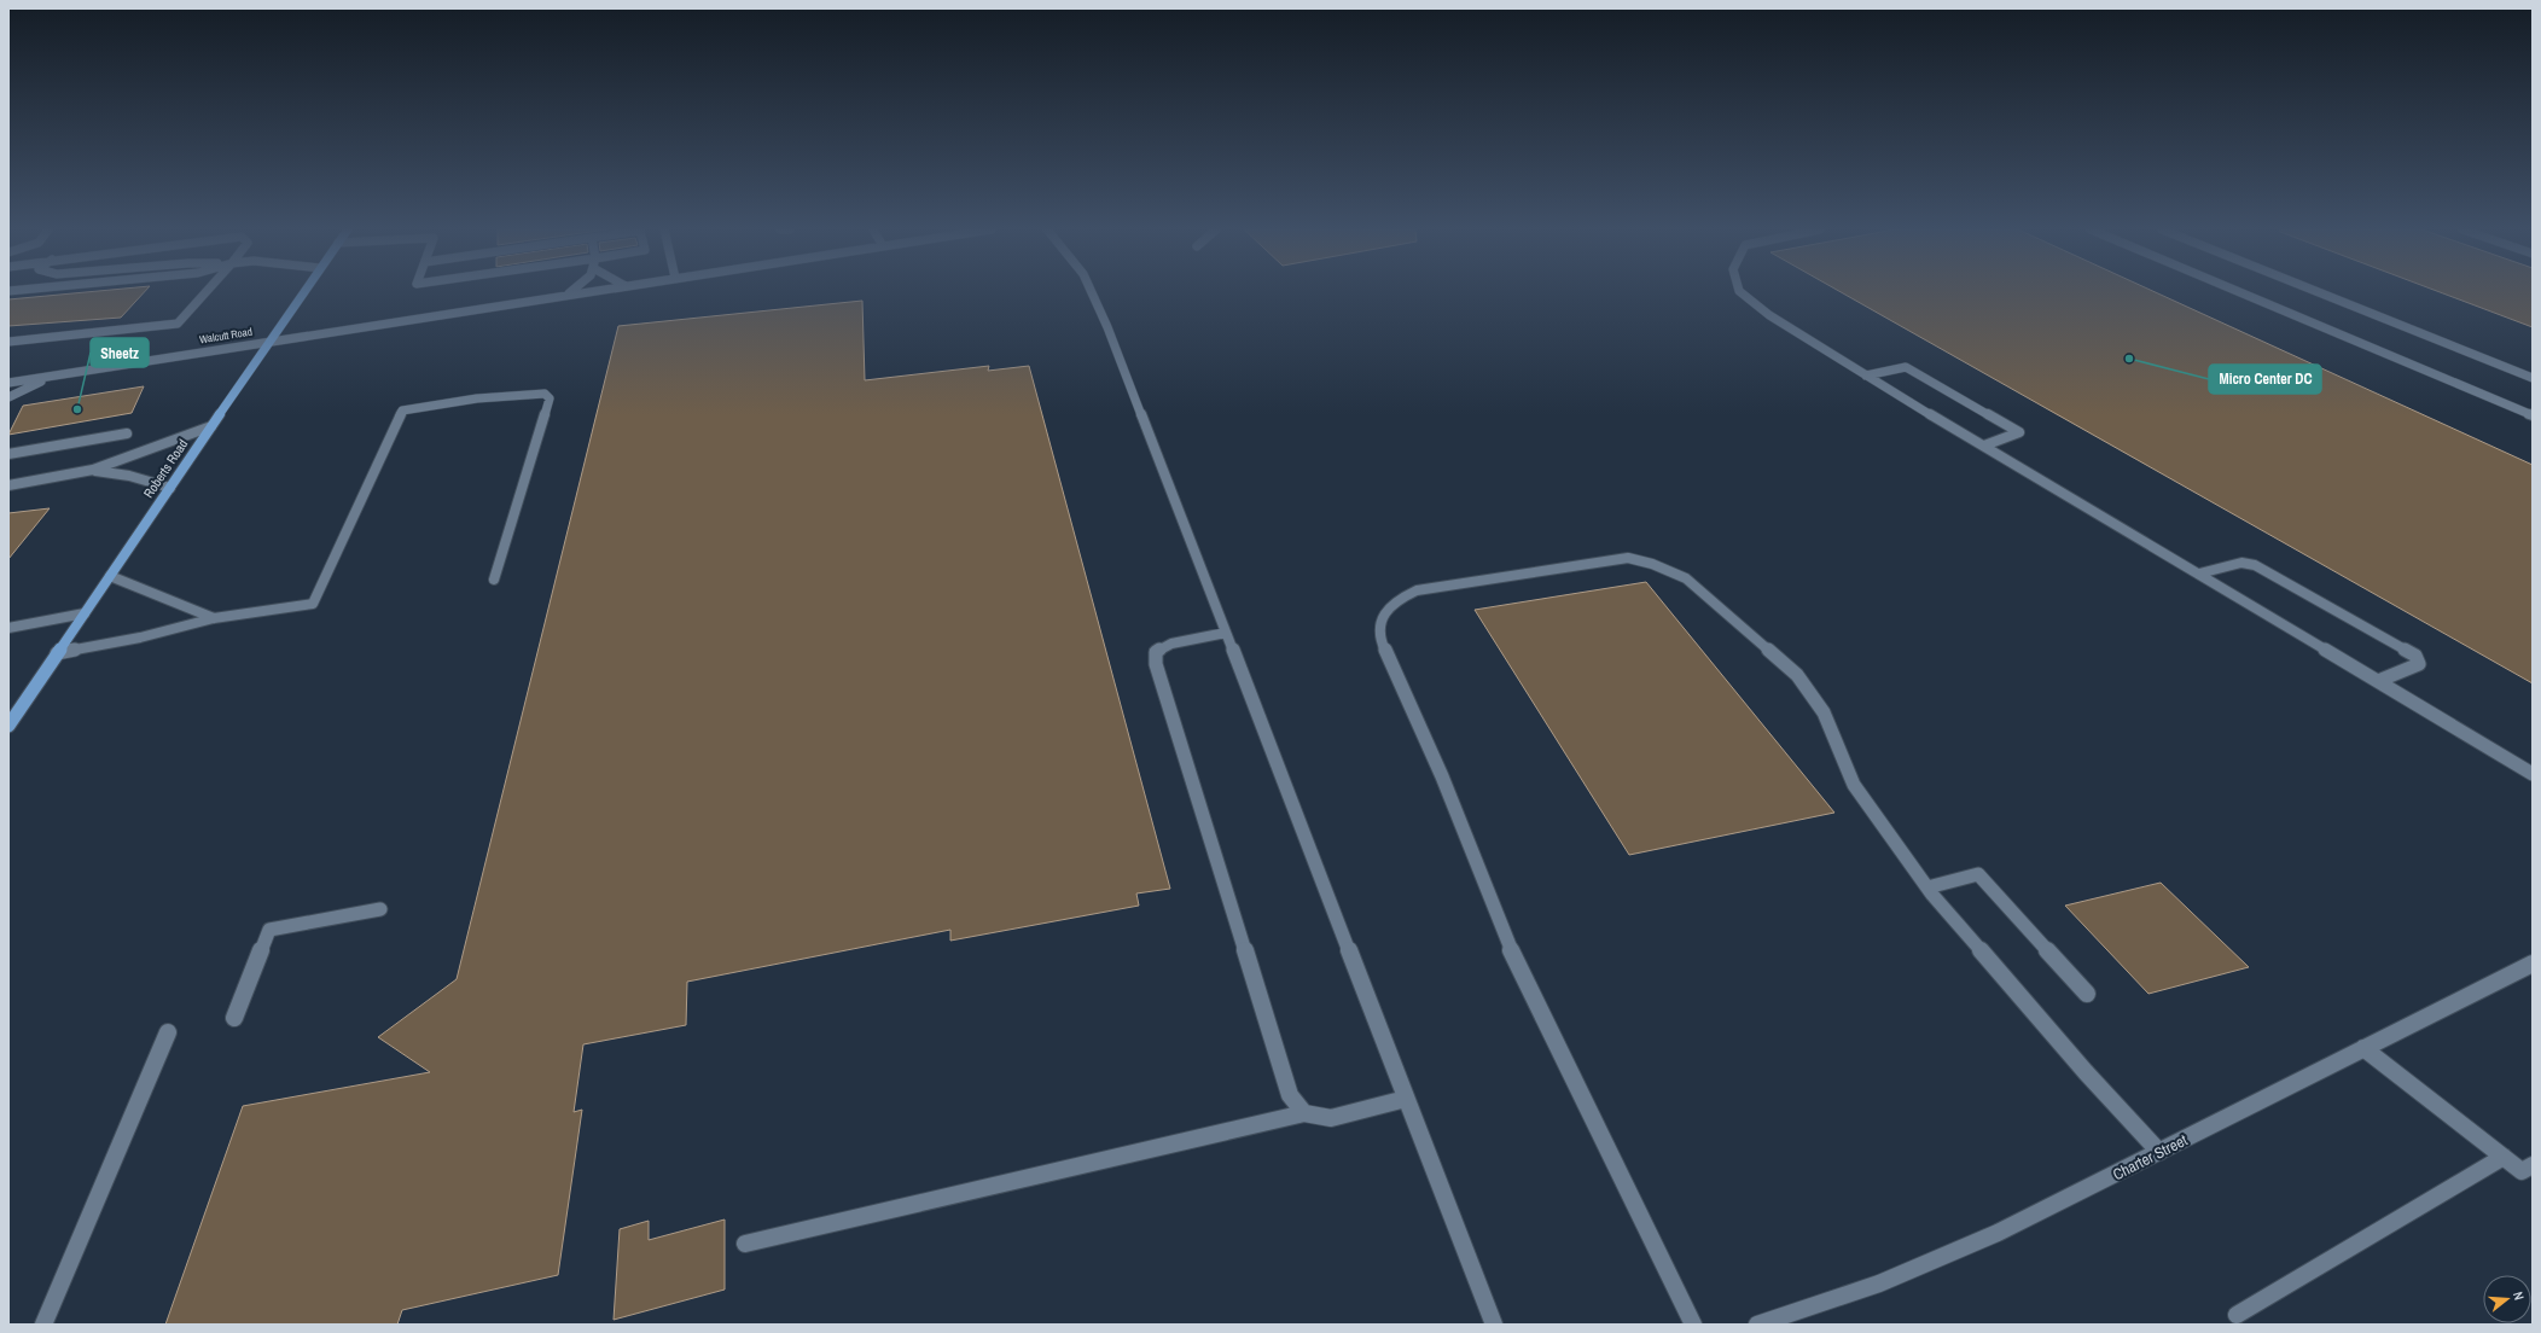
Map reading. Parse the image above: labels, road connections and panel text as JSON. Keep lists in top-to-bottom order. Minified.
{"streets":{"main road":["Roberts Road"],"street":["Walcutt Road","Charter Street"]},"crossings":[["Walcutt Road","Roberts Road"]],"places":["Micro Center DC","Sheetz"],"north":"right"}
